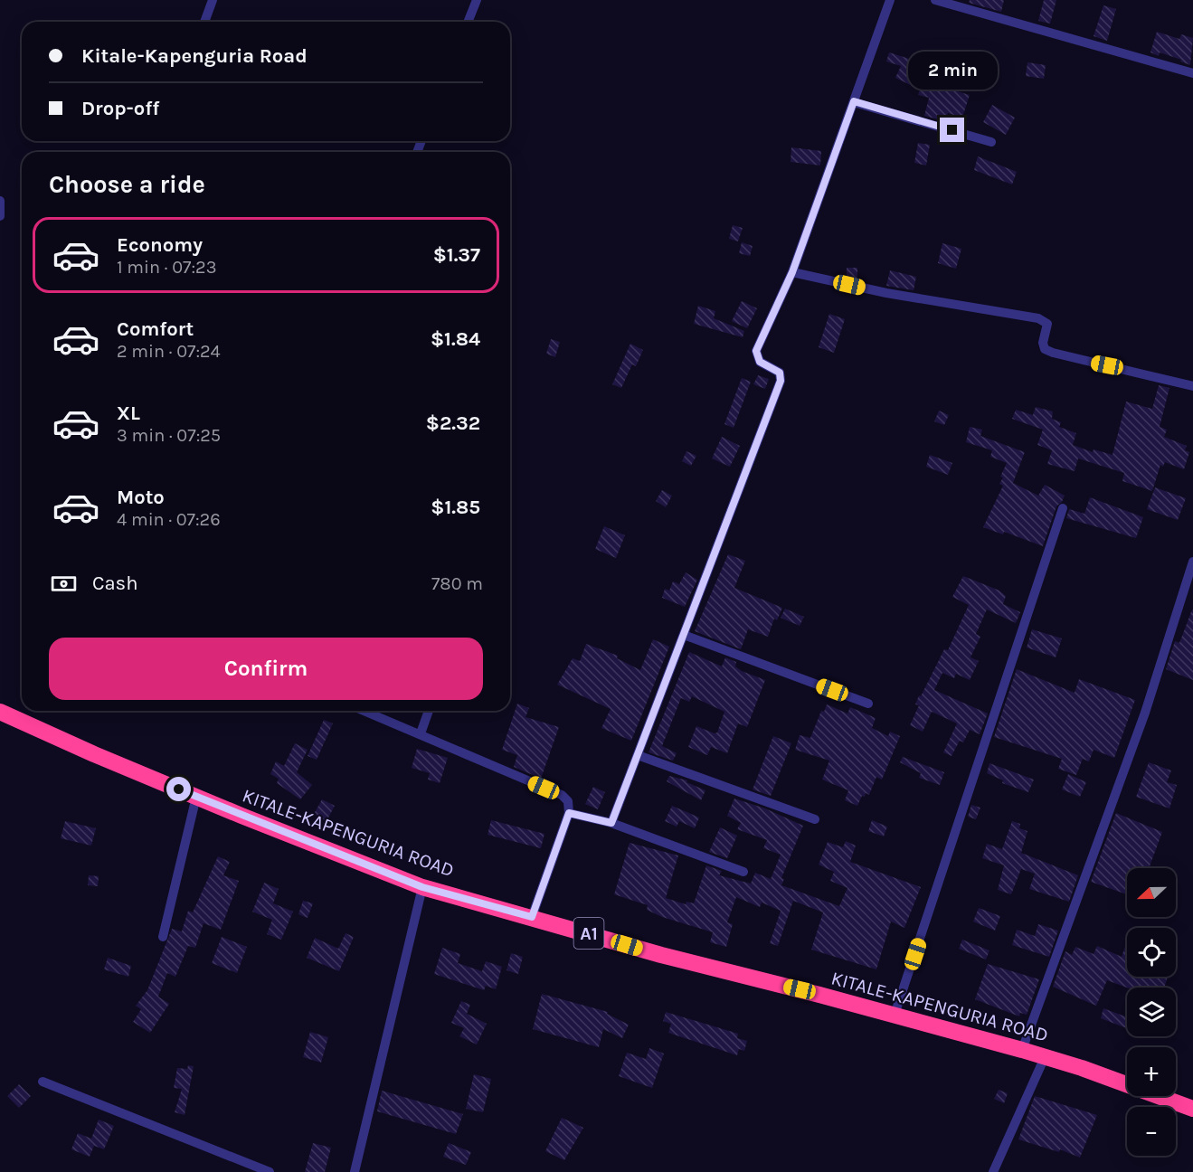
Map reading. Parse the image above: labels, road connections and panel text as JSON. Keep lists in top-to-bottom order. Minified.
{"streets":{"highway":["KITALE-KAPENGURIA ROAD","A1"]},"north":"left","page":{"banner":["Kitale-Kapenguria Road","Drop-off"],"bubble":"2 min","heading":"Choose a ride","list":[{"name":"Economy","note":"1 min · 07:23","value":"$1.37"},{"name":"Comfort","note":"2 min · 07:24","value":"$1.84"},{"name":"XL","note":"3 min · 07:25","value":"$2.32"},{"name":"Moto","note":"4 min · 07:26","value":"$1.85"}],"pay":["Cash","780 m"],"buttons":"Confirm","map_buttons":["+","−"]}}
